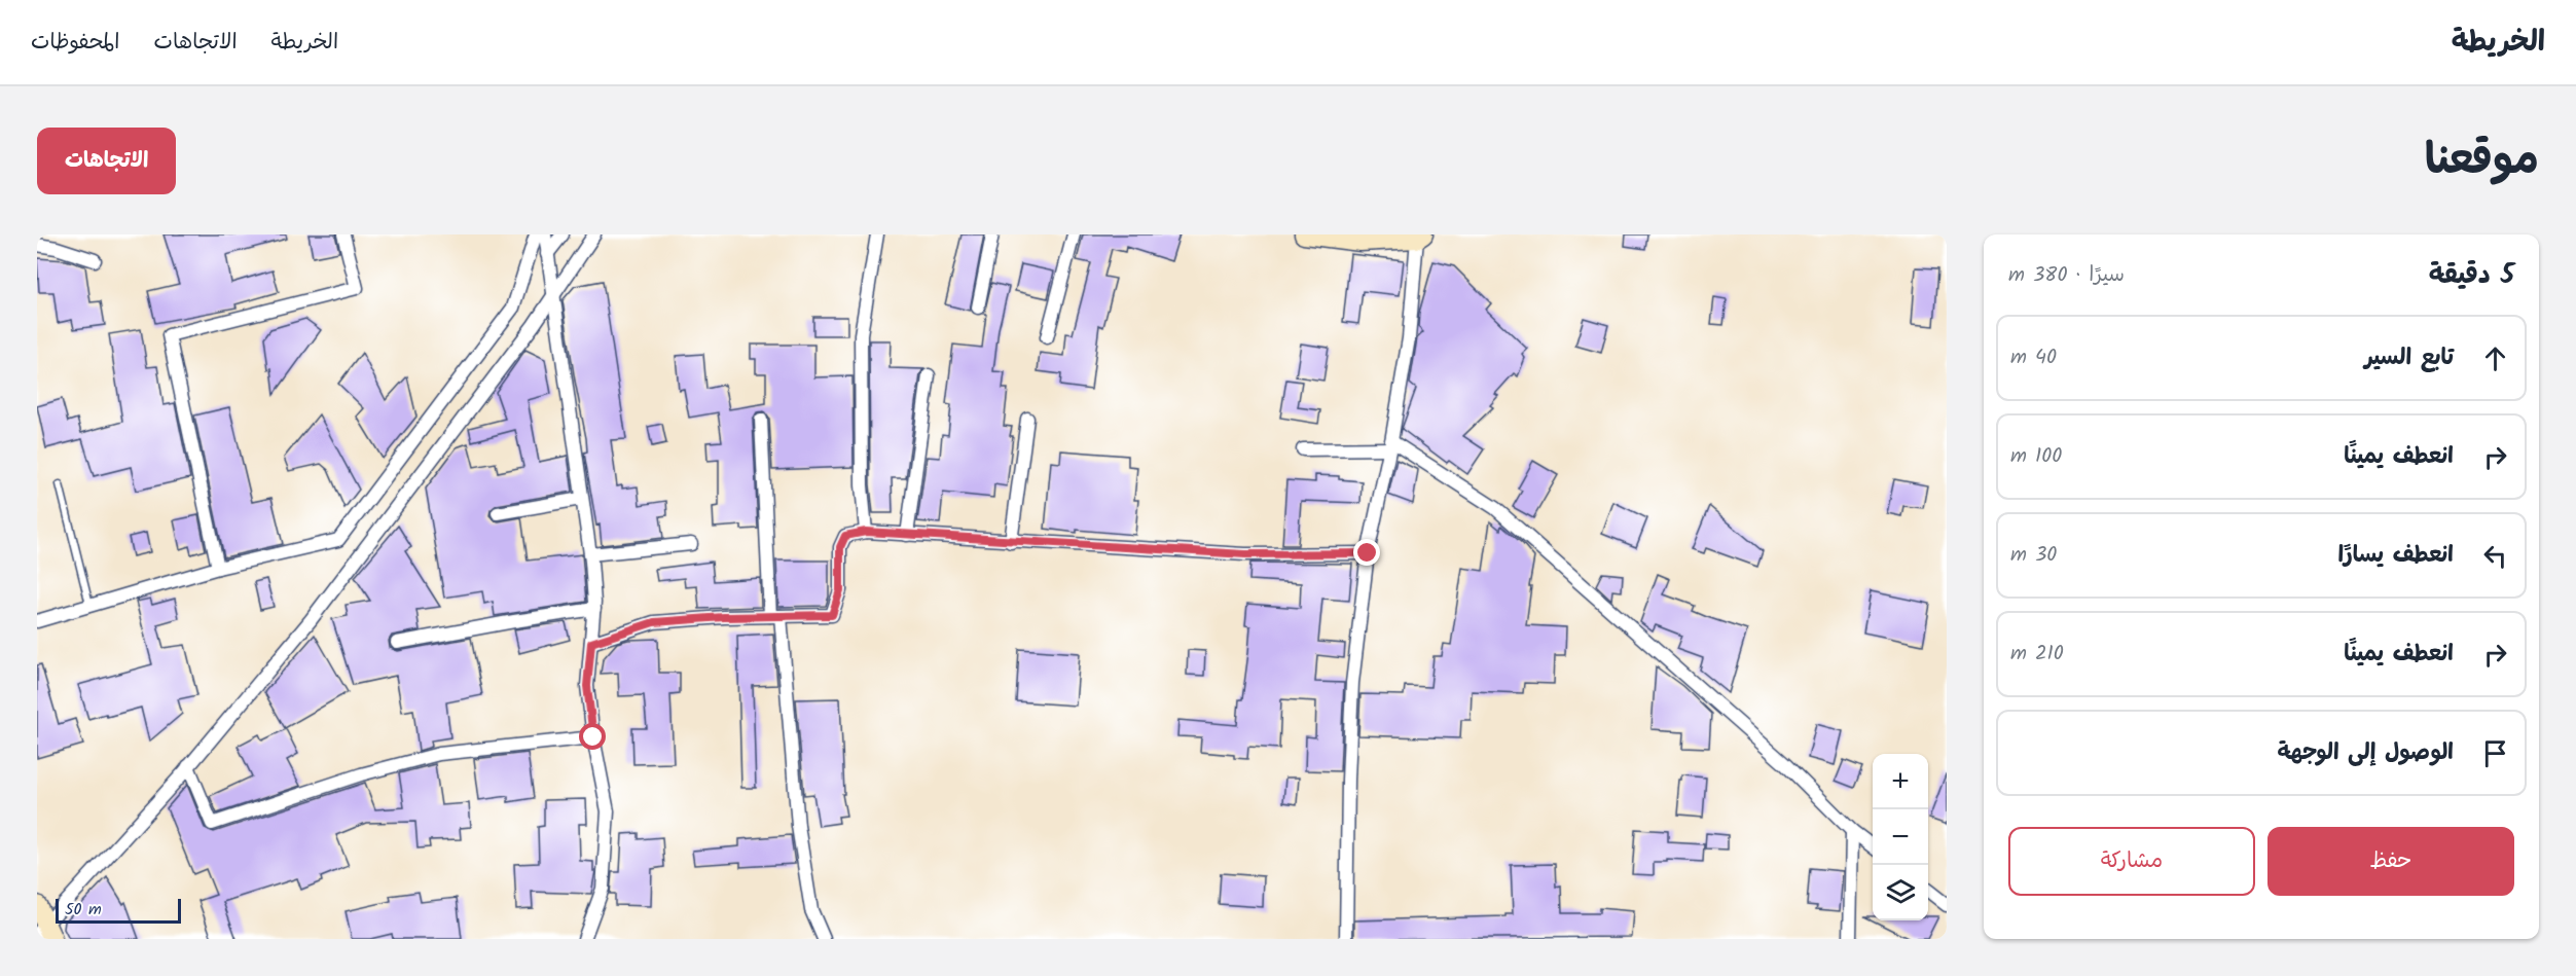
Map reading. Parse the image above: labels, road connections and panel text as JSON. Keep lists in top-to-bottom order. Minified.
{"scale_bar":"50 m","page":{"header":"الخريطة","nav":["الخريطة","الاتجاهات","المحفوظات"],"title":"موقعنا","buttons":["الاتجاهات",["حفظ","مشاركة"]],"heading":["5 دقيقة","سيرًا · 380 m"],"list":[["تابع السير","40 m"],["انعطف يمينًا","100 m"],["انعطف يسارًا","30 m"],["انعطف يمينًا","210 m"],"الوصول إلى الوجهة"],"map_buttons":["+","−"],"scale":"50 m"}}
